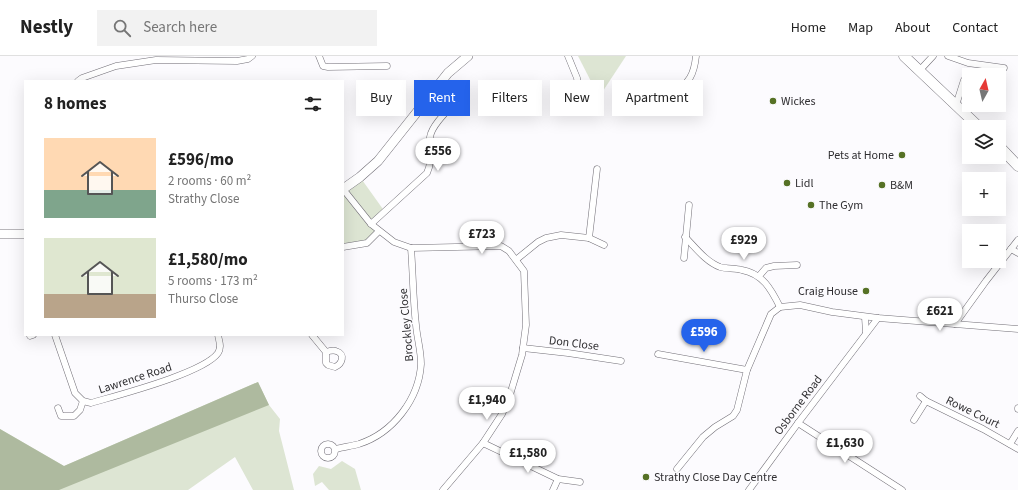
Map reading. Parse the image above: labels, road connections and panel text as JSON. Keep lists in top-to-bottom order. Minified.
{"streets":{"street":["Brockley Close","Don Close","Lawrence Road","Osborne Road","Rowe Court"]},"places":["Wickes","Pets at Home","Lidl","B&M","The Gym","Craig House","Strathy Close Day Centre"],"north":"top","page":{"header":"Nestly","search":"Search here","nav":["Home","Map","About","Contact"],"map_buttons":["+","−"],"chip":["Buy","Rent","Filters","New","Apartment"],"heading":"8 homes","list":[{"name":"£596/mo","note":"2 rooms · 60 m² · Strathy Close"},{"name":"£1,580/mo","note":"5 rooms · 173 m² · Thurso Close"}],"price":["£556","£723","£929","£621","£596","£1,940","£1,630","£1,580"]}}
